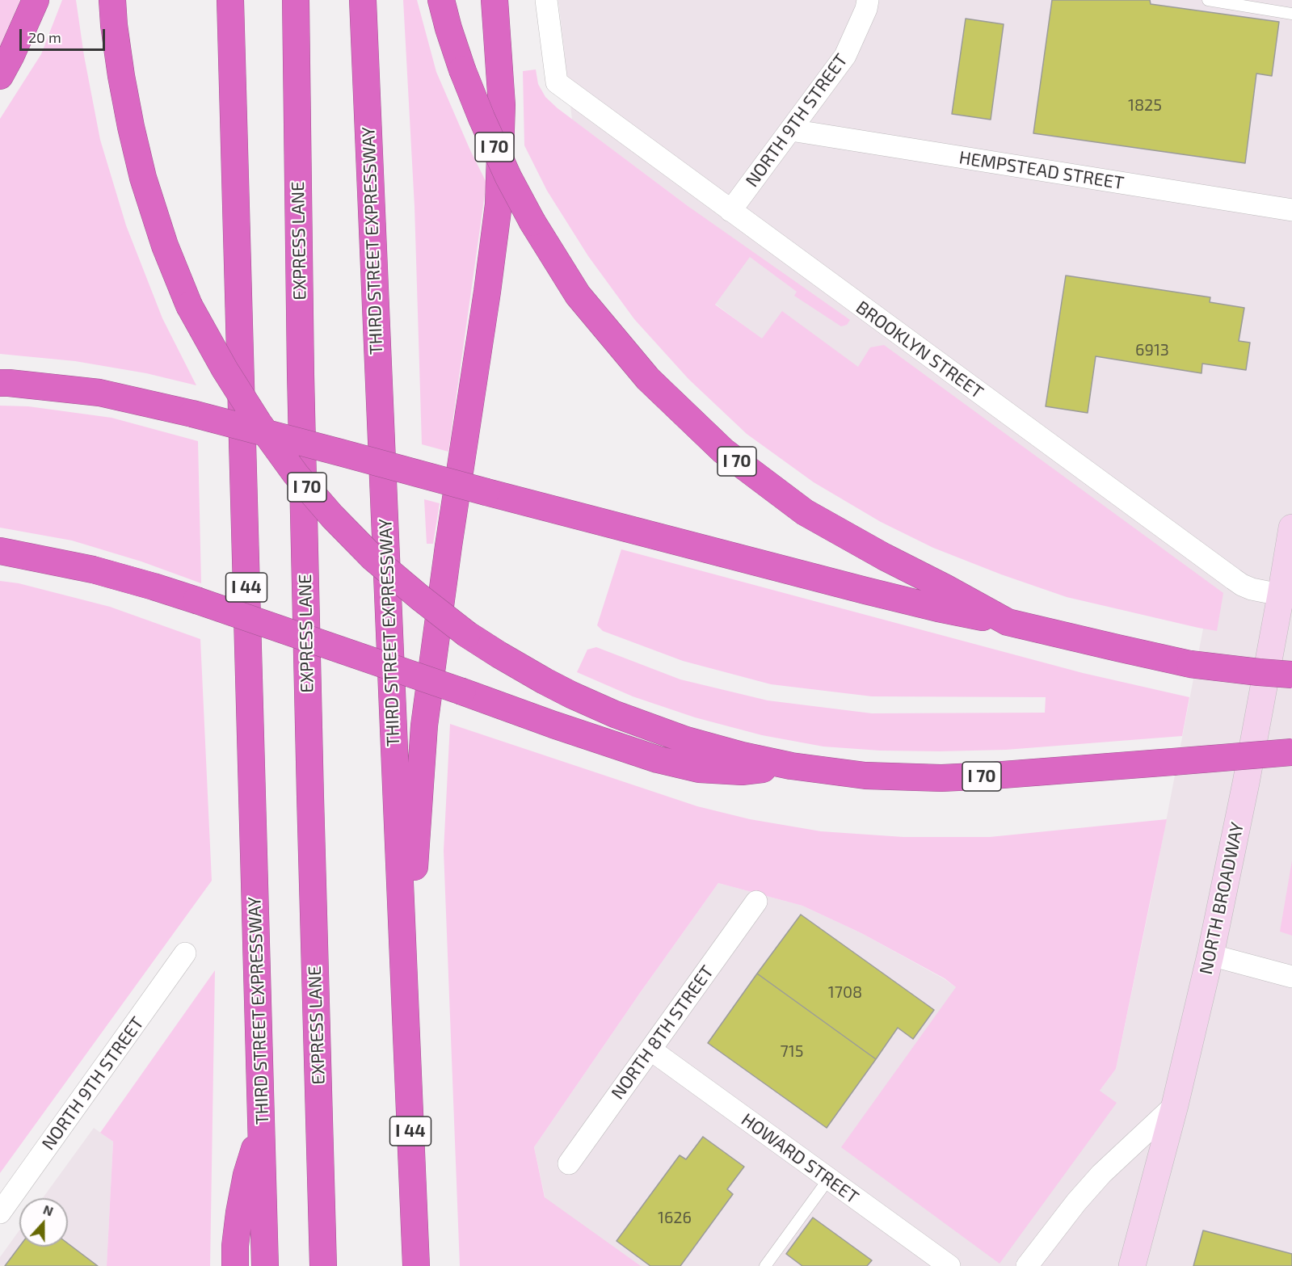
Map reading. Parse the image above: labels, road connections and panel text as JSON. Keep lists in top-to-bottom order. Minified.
{"streets":{"highway":["I 70","EXPRESS LANE","THIRD STREET EXPRESSWAY","I 44"],"main road":["NORTH BROADWAY"],"street":["NORTH 9TH STREET","HEMPSTEAD STREET","BROOKLYN STREET","NORTH 8TH STREET","HOWARD STREET"]},"crossings":[["NORTH 9TH STREET","HEMPSTEAD STREET"],["NORTH 9TH STREET","BROOKLYN STREET"],["BROOKLYN STREET","NORTH BROADWAY"],["NORTH 8TH STREET","HOWARD STREET"]],"house_numbers":["1825","6913","1708","715","1626"],"scale_bar":"20 m","north":"top"}
